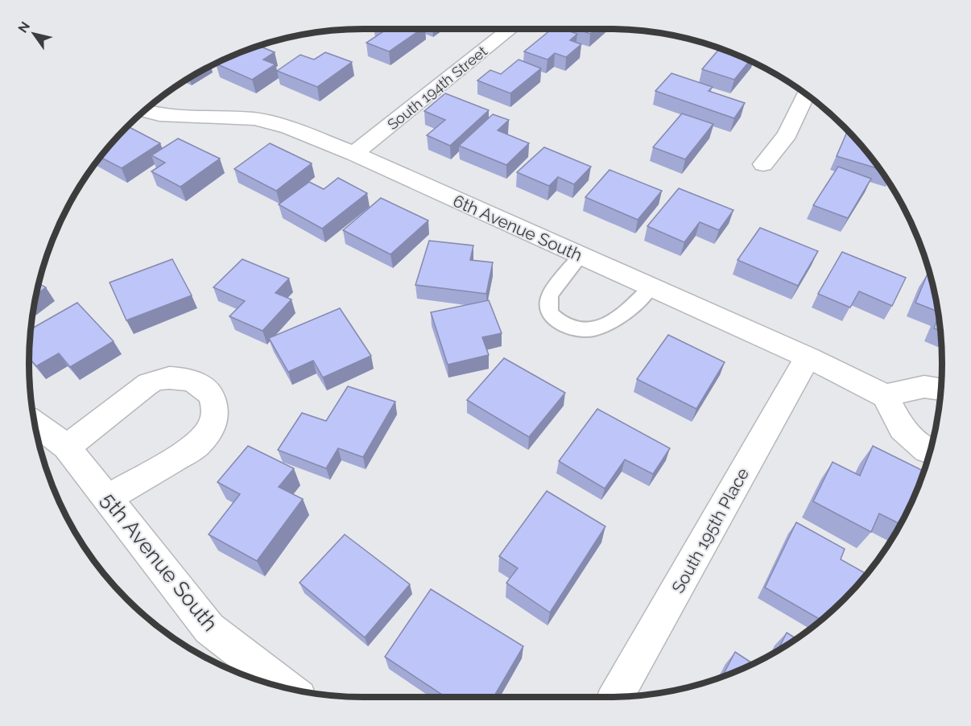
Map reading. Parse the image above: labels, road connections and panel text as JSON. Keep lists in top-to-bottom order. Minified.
{"streets":{"street":["South 194th Street","6th Avenue South","South 195th Place","5th Avenue South"]},"crossings":[["South 194th Street","6th Avenue South"],["6th Avenue South","South 195th Place"]],"north":"top left"}
